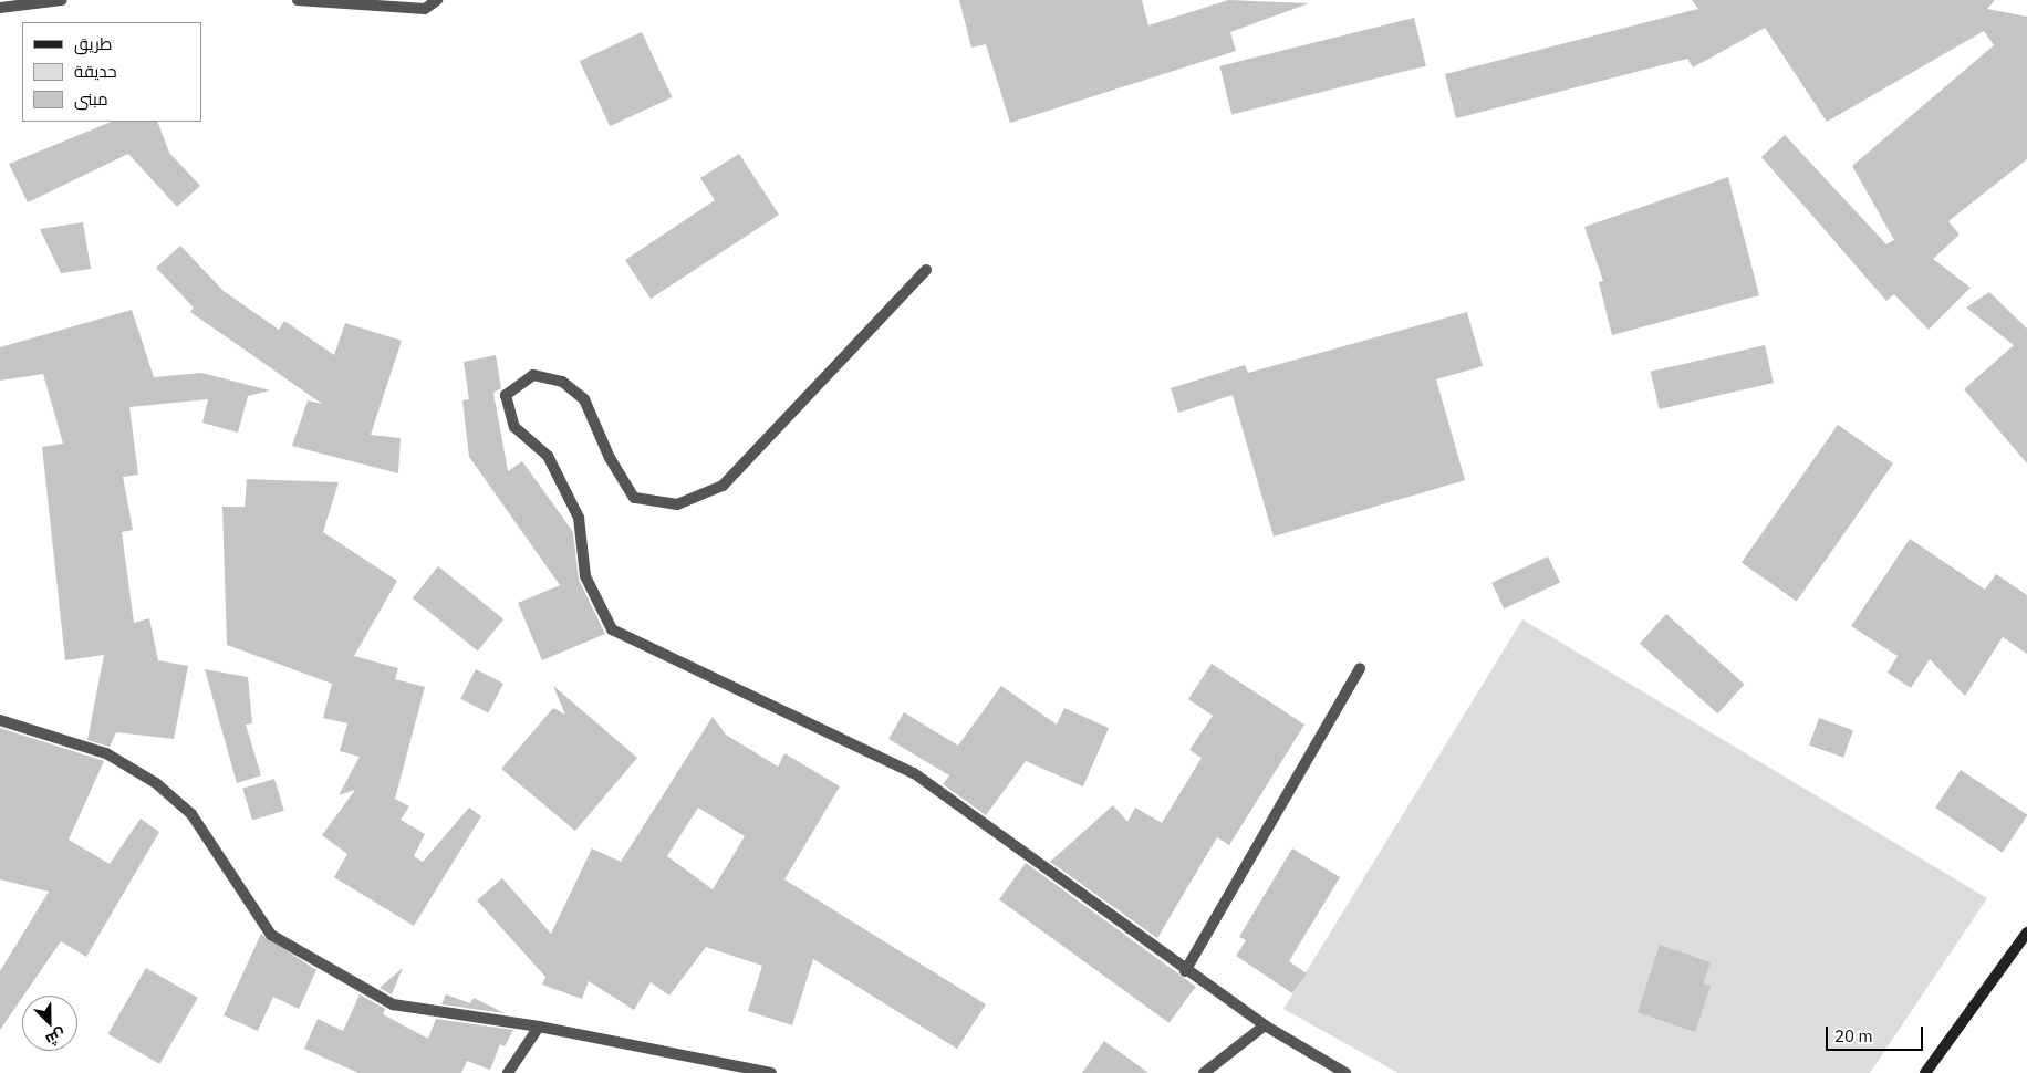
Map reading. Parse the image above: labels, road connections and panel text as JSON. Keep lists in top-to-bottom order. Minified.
{"legend":["طريق","حديقة","مبنى"],"scale_bar":"20 m","north":"bottom right"}
